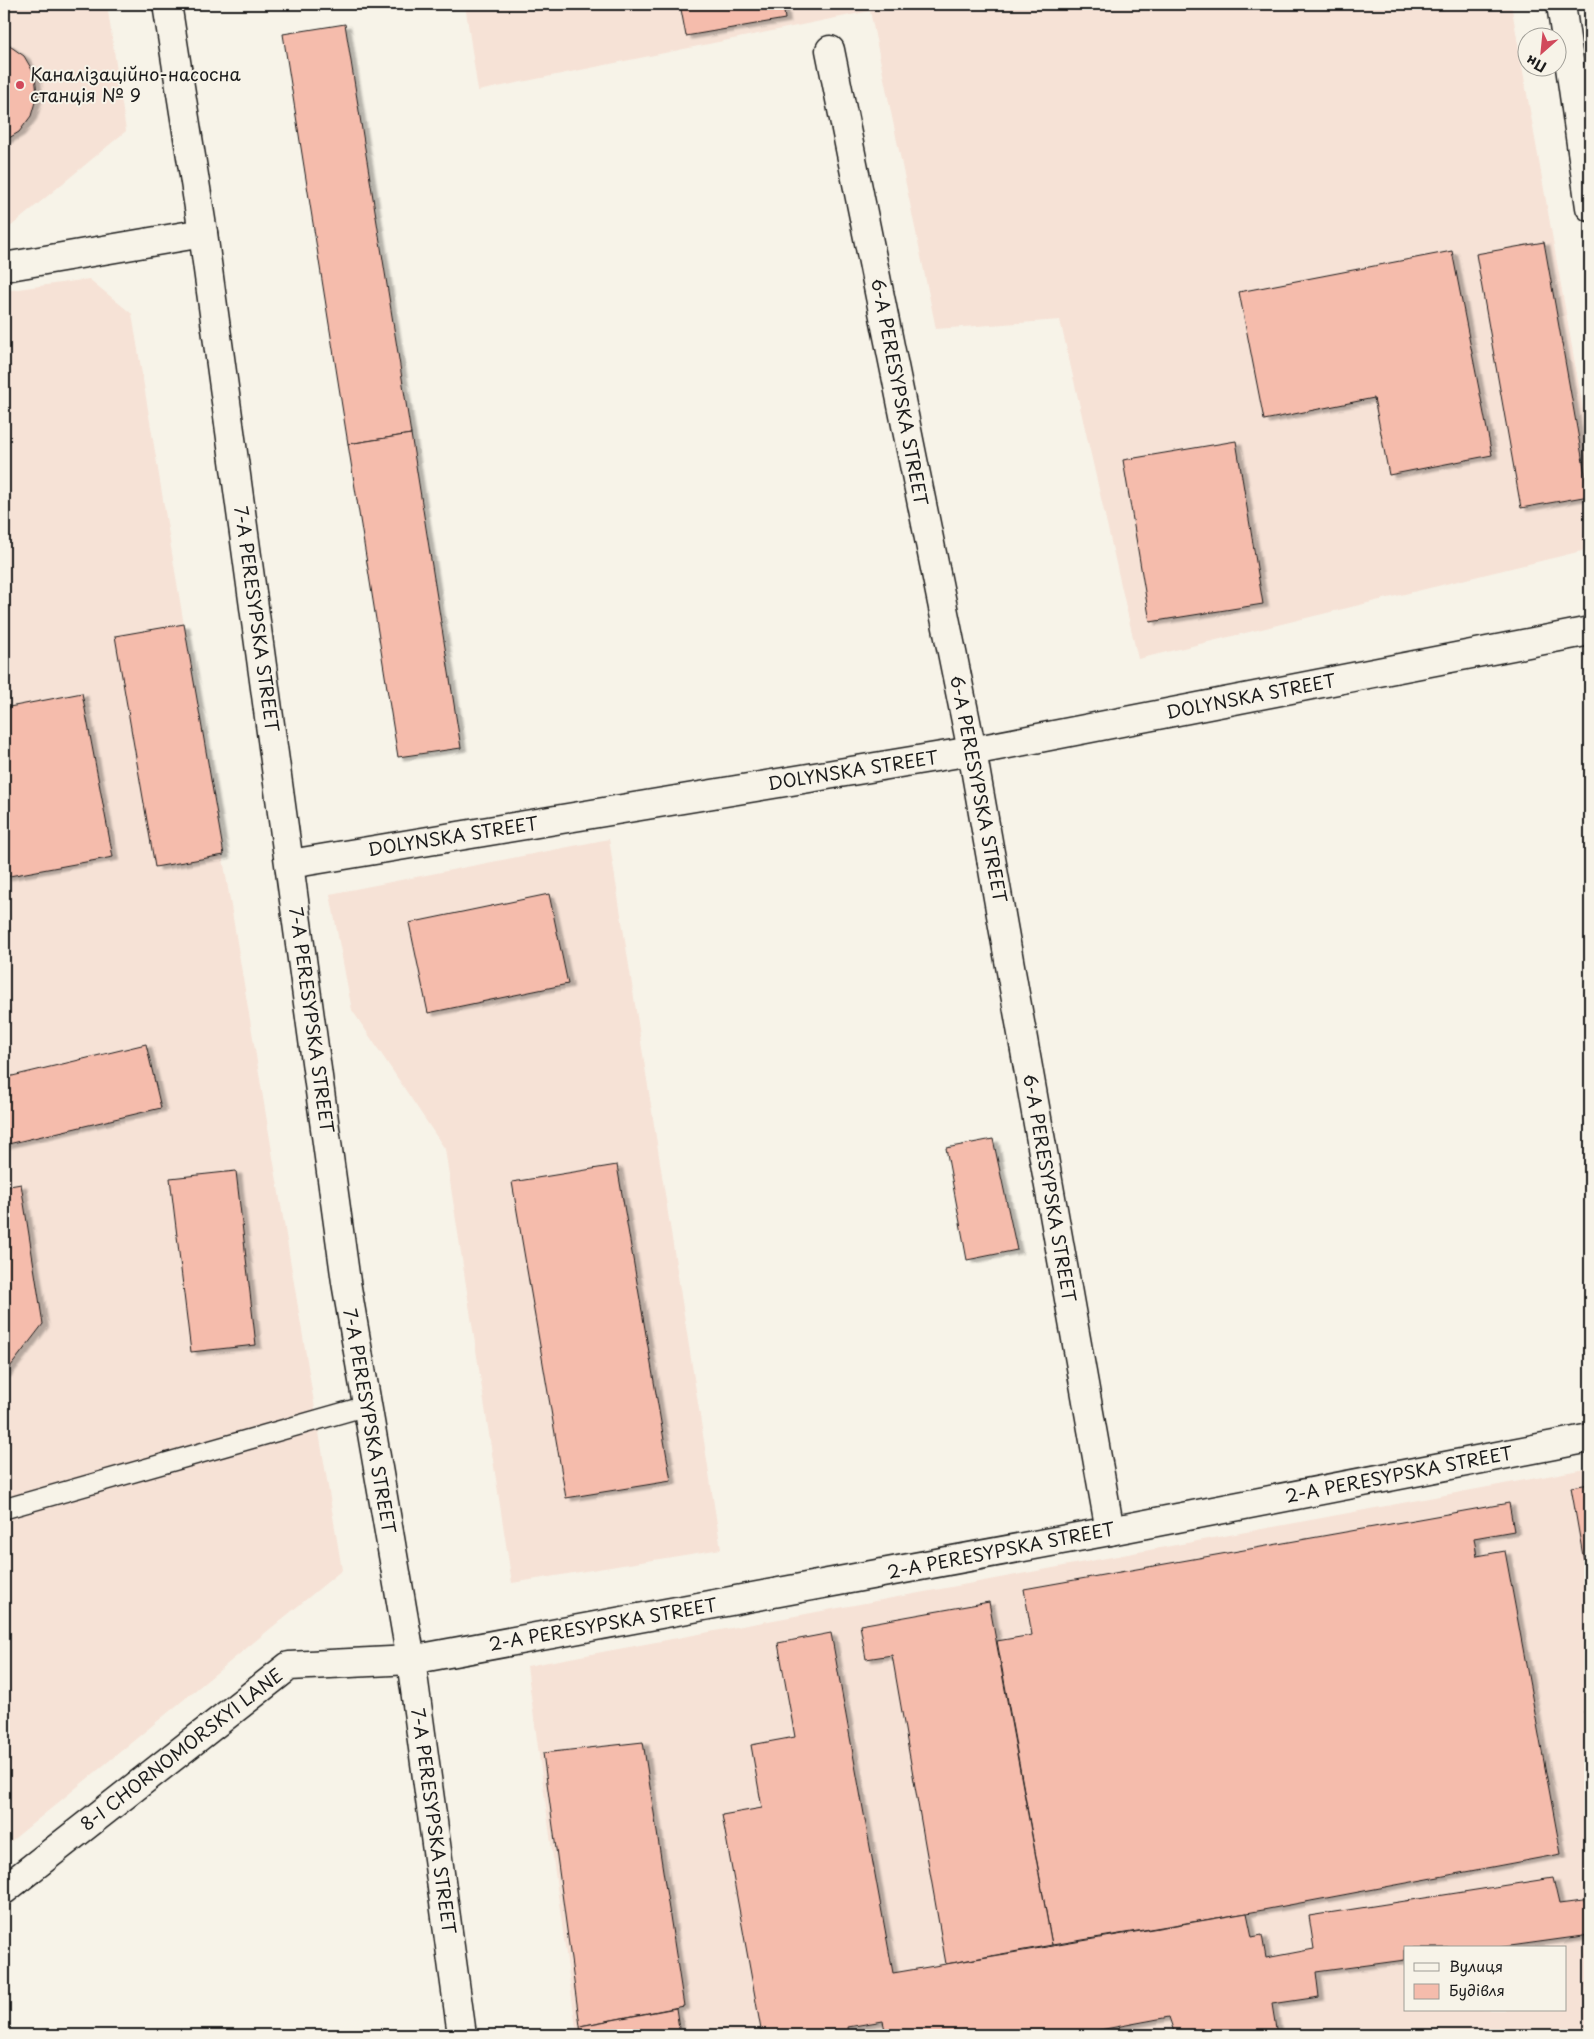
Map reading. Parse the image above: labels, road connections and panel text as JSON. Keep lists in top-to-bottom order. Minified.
{"streets":{"street":["6-A PERESYPSKA STREET","7-A PERESYPSKA STREET","DOLYNSKA STREET","2-A PERESYPSKA STREET","8-I CHORNOMORSKYI LANE"]},"crossings":[["6-A PERESYPSKA STREET","DOLYNSKA STREET"],["6-A PERESYPSKA STREET","2-A PERESYPSKA STREET"],["7-A PERESYPSKA STREET","DOLYNSKA STREET"],["7-A PERESYPSKA STREET","2-A PERESYPSKA STREET"],["7-A PERESYPSKA STREET","8-I CHORNOMORSKYI LANE"],["2-A PERESYPSKA STREET","8-I CHORNOMORSKYI LANE"]],"places":["Каналізаційно-насосна станція № 9"],"legend":["Вулиця","Будівля"],"north":"bottom left"}
